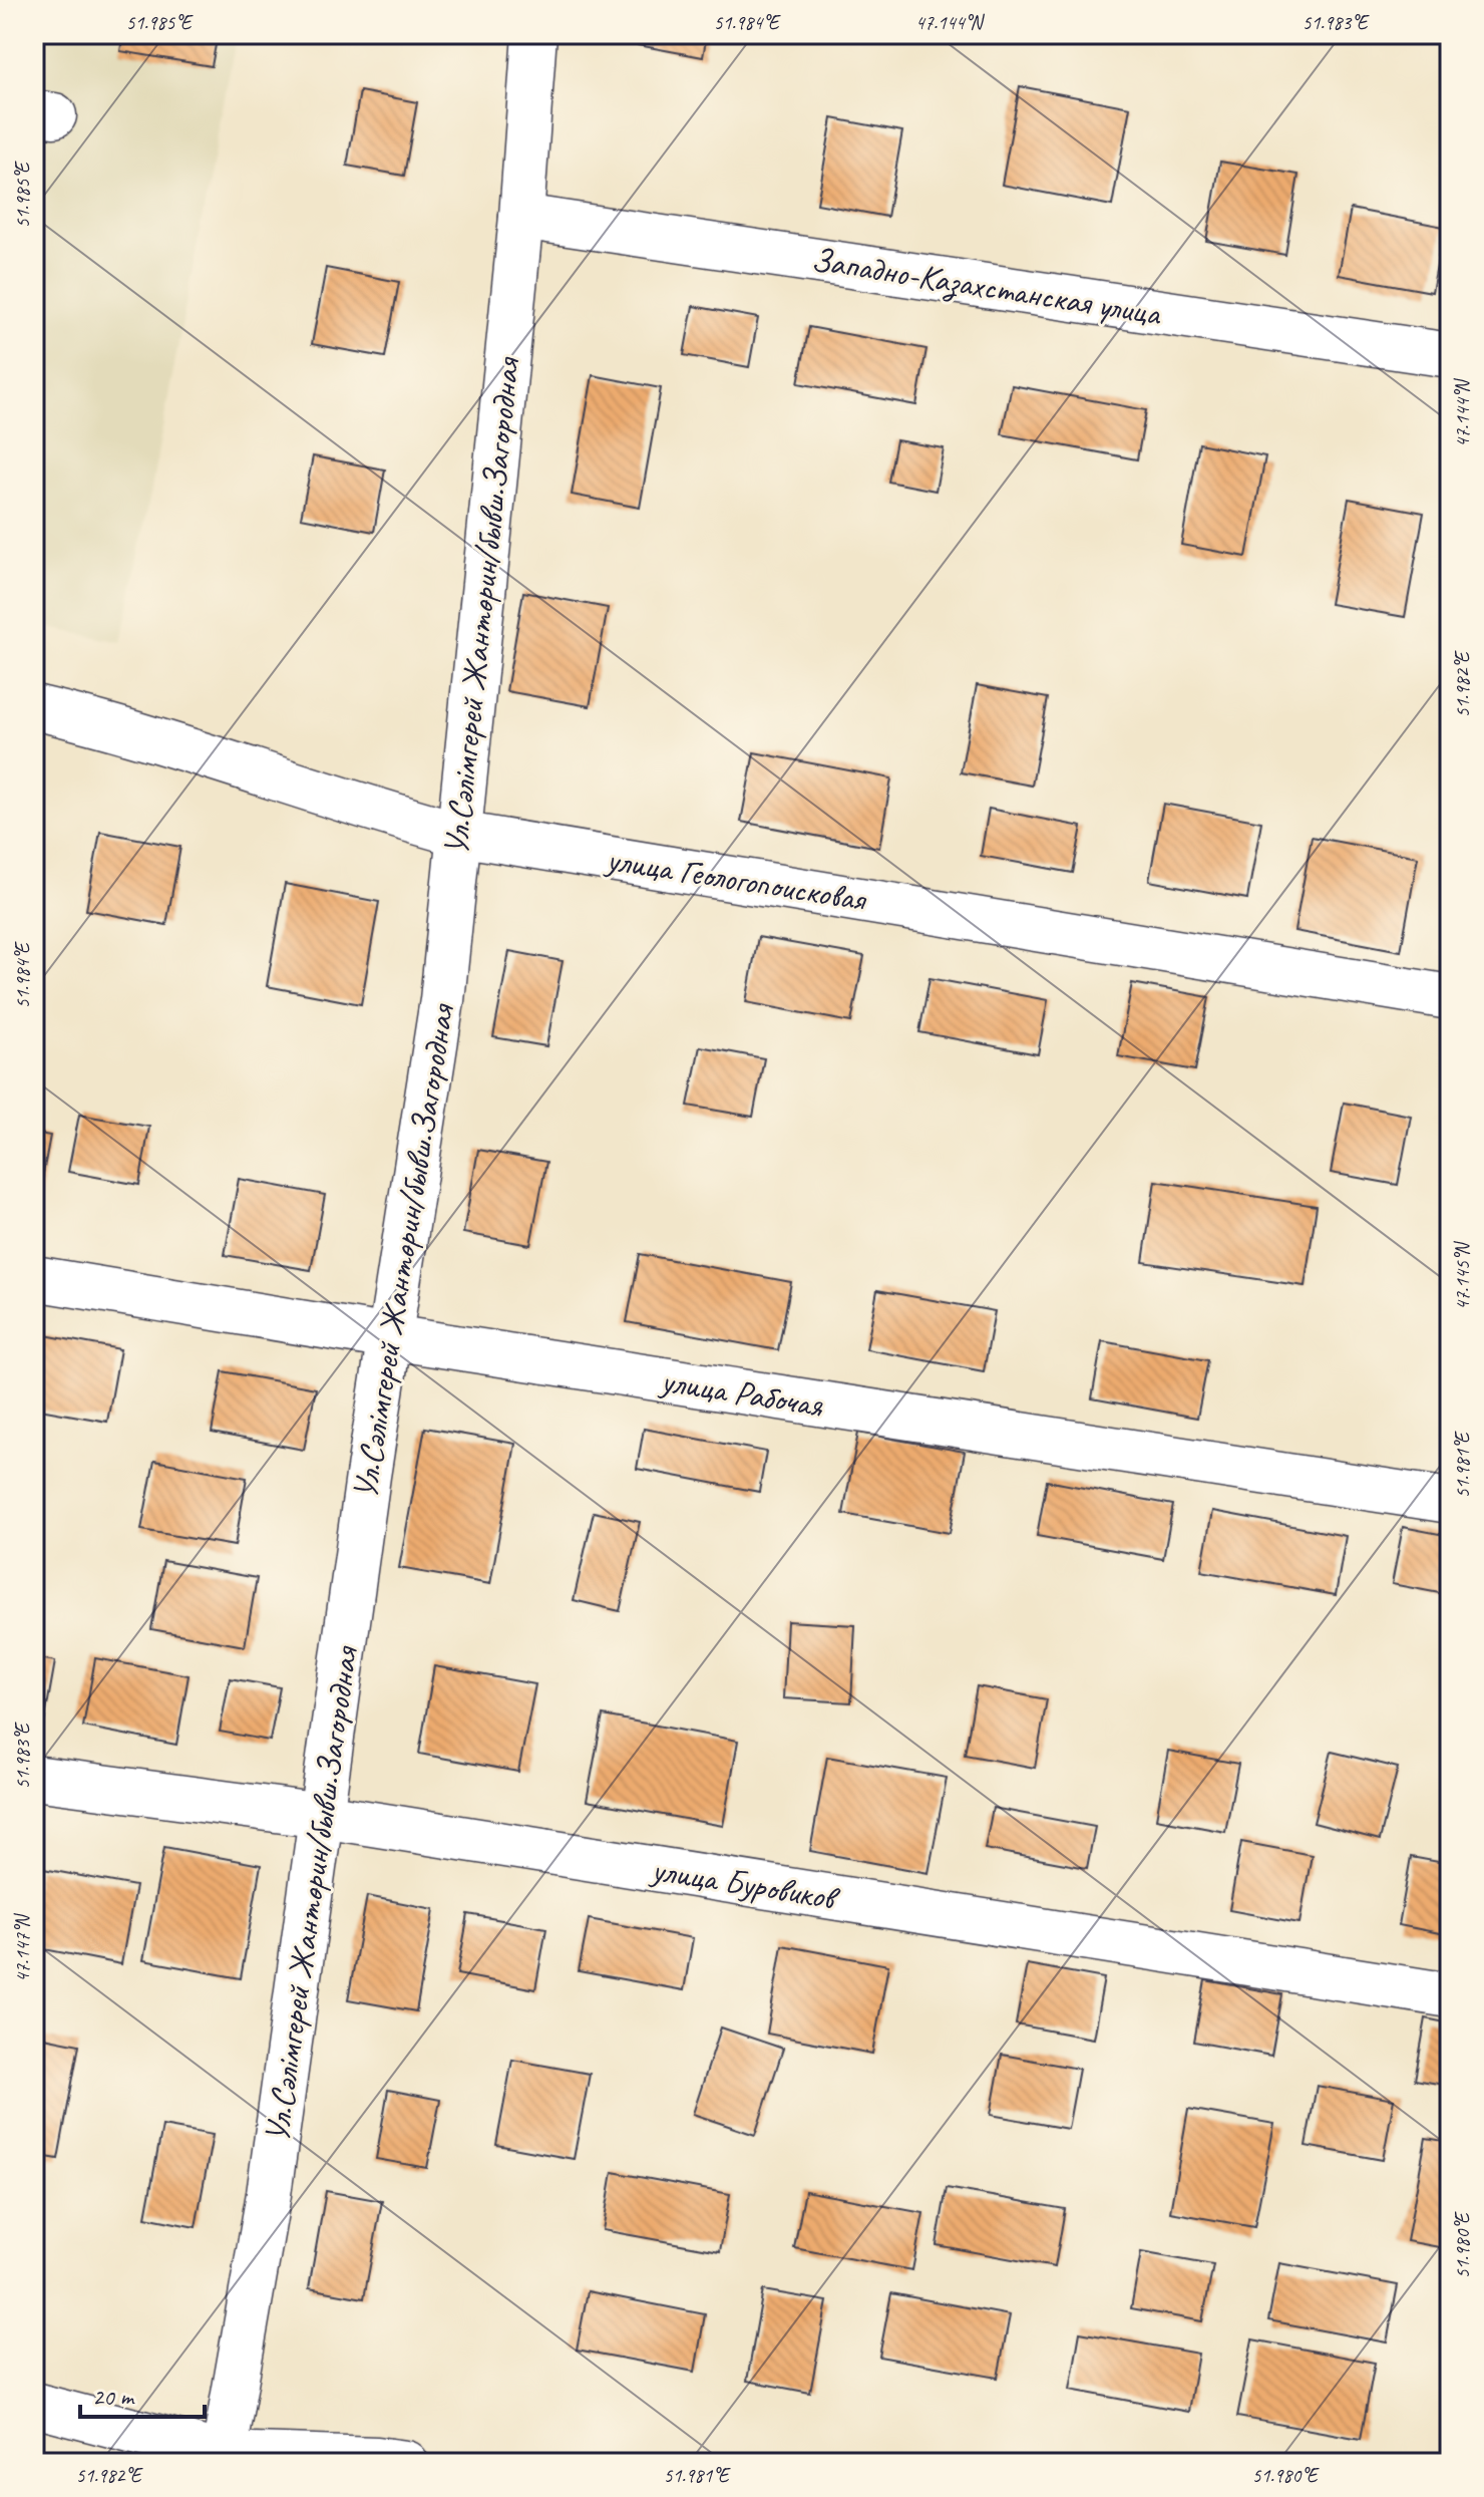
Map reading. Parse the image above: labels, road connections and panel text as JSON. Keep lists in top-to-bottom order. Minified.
{"streets":{"street":["Западно-Казахстанская улица","Ул.Сәлімгерей Жантөрин/бывш.Загородная","улица Геологопоисковая","улица Рабочая","улица Буровиков"]},"crossings":[["Западно-Казахстанская улица","Ул.Сәлімгерей Жантөрин/бывш.Загородная"],["Ул.Сәлімгерей Жантөрин/бывш.Загородная","улица Геологопоисковая"],["Ул.Сәлімгерей Жантөрин/бывш.Загородная","улица Рабочая"],["Ул.Сәлімгерей Жантөрин/бывш.Загородная","улица Буровиков"]],"scale_bar":"20 m","coordinates":["51.985°E","51.984°E","47.144°N","51.983°E","51.982°E","47.145°N","51.981°E","47.147°N","51.980°E"]}
